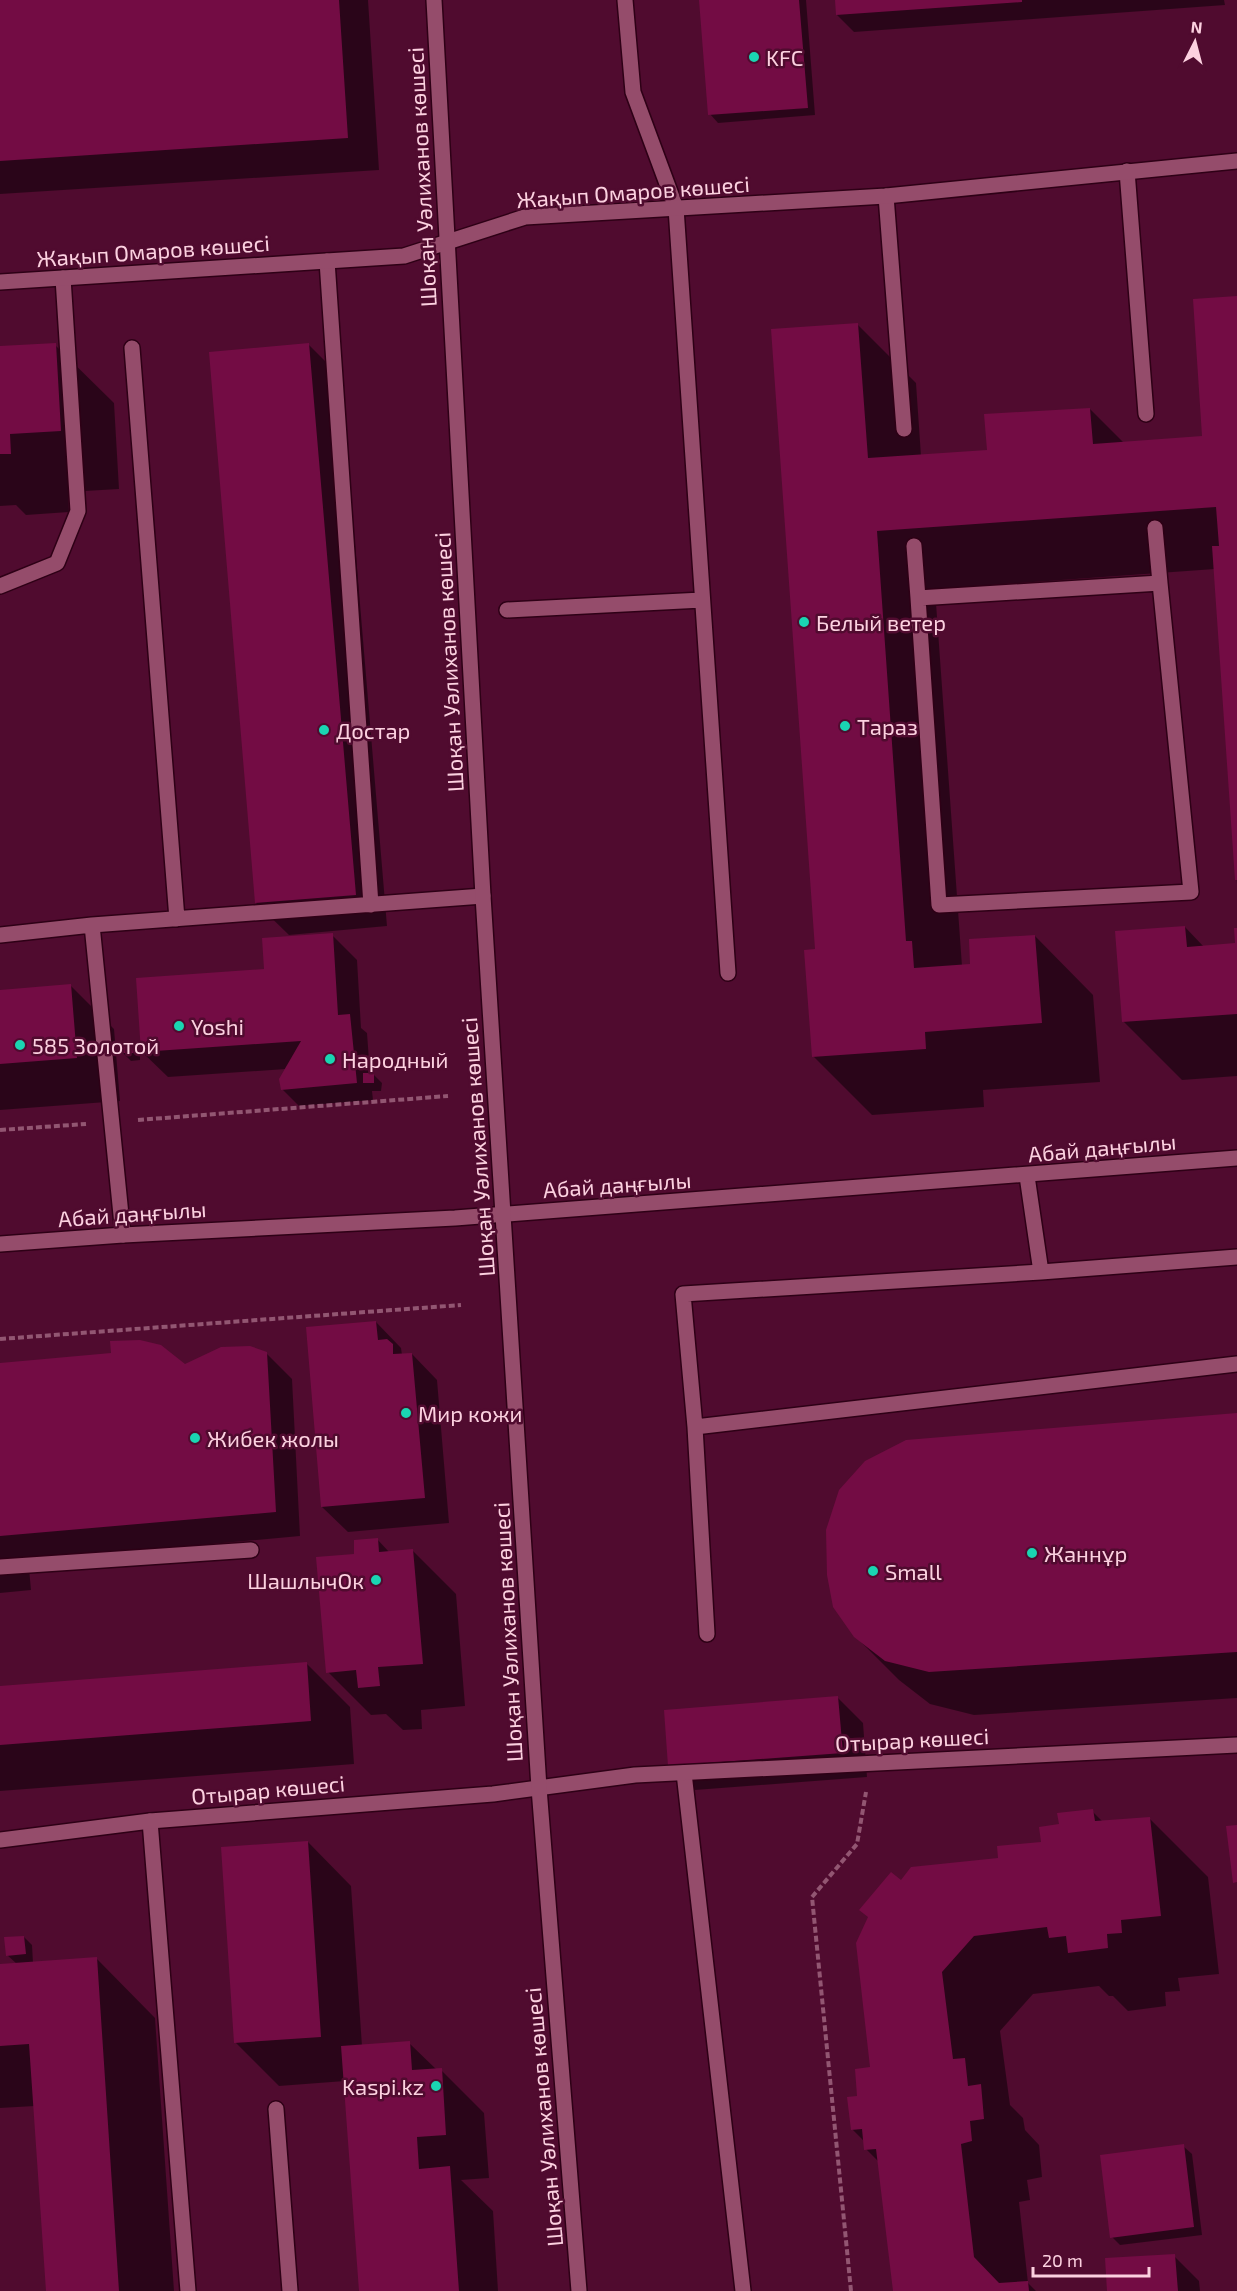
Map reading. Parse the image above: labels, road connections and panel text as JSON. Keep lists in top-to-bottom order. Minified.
{"streets":{"street":["Шоқан Уәлиханов көшесі","Жақып Омаров көшесі","Абай даңғылы","Отырар көшесі"]},"crossings":[["Шоқан Уәлиханов көшесі","Жақып Омаров көшесі"],["Шоқан Уәлиханов көшесі","Абай даңғылы"],["Шоқан Уәлиханов көшесі","Отырар көшесі"]],"places":["KFC","Белый ветер","Тараз","Достар","Yoshi","585 Золотой","Народный","Мир кожи","Жибек жолы","Жаннұр","Small","ШашлычОк","Kaspi.kz"],"scale_bar":"20 m","north":"top"}
